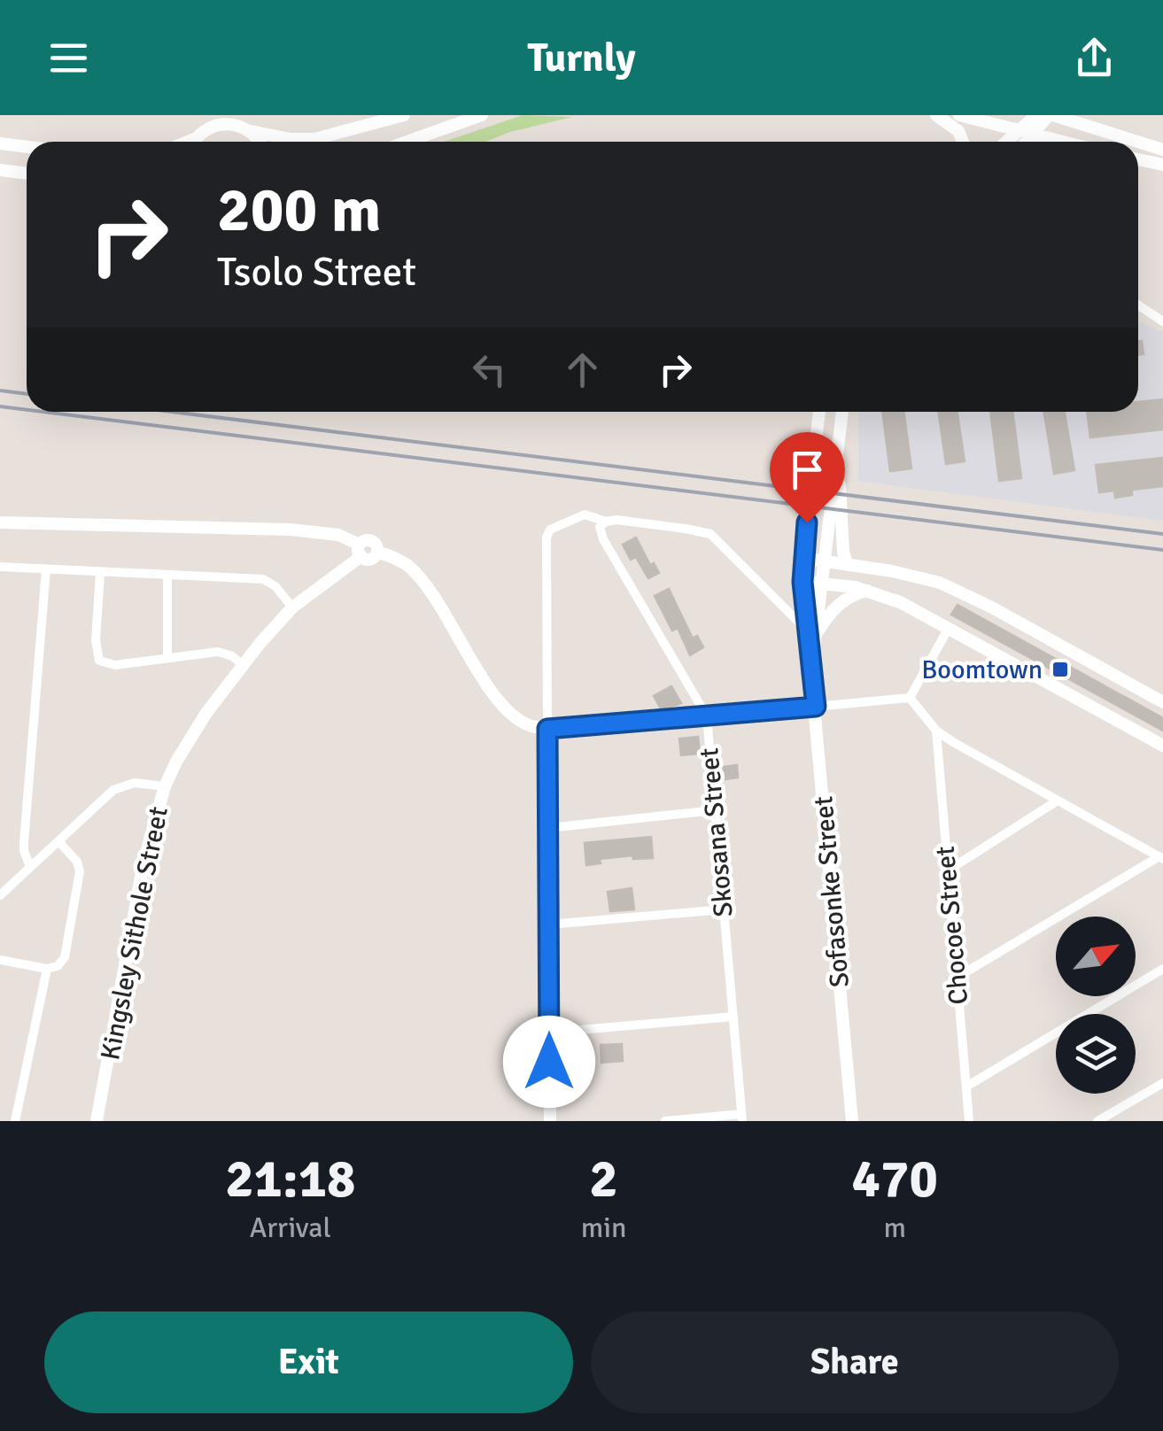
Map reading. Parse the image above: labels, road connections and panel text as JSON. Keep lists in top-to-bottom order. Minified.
{"streets":{"main road":["Sofasonke Street","Kingsley Sithole Street"],"street":["Skosana Street","Chocoe Street"]},"places":{"transit":["Boomtown"]},"north":"top right","page":{"header":"Turnly","turn":["200 m","Tsolo Street"],"eta":["21:18","Arrival","2","min","470","m"],"buttons":["Exit","Share"]}}
